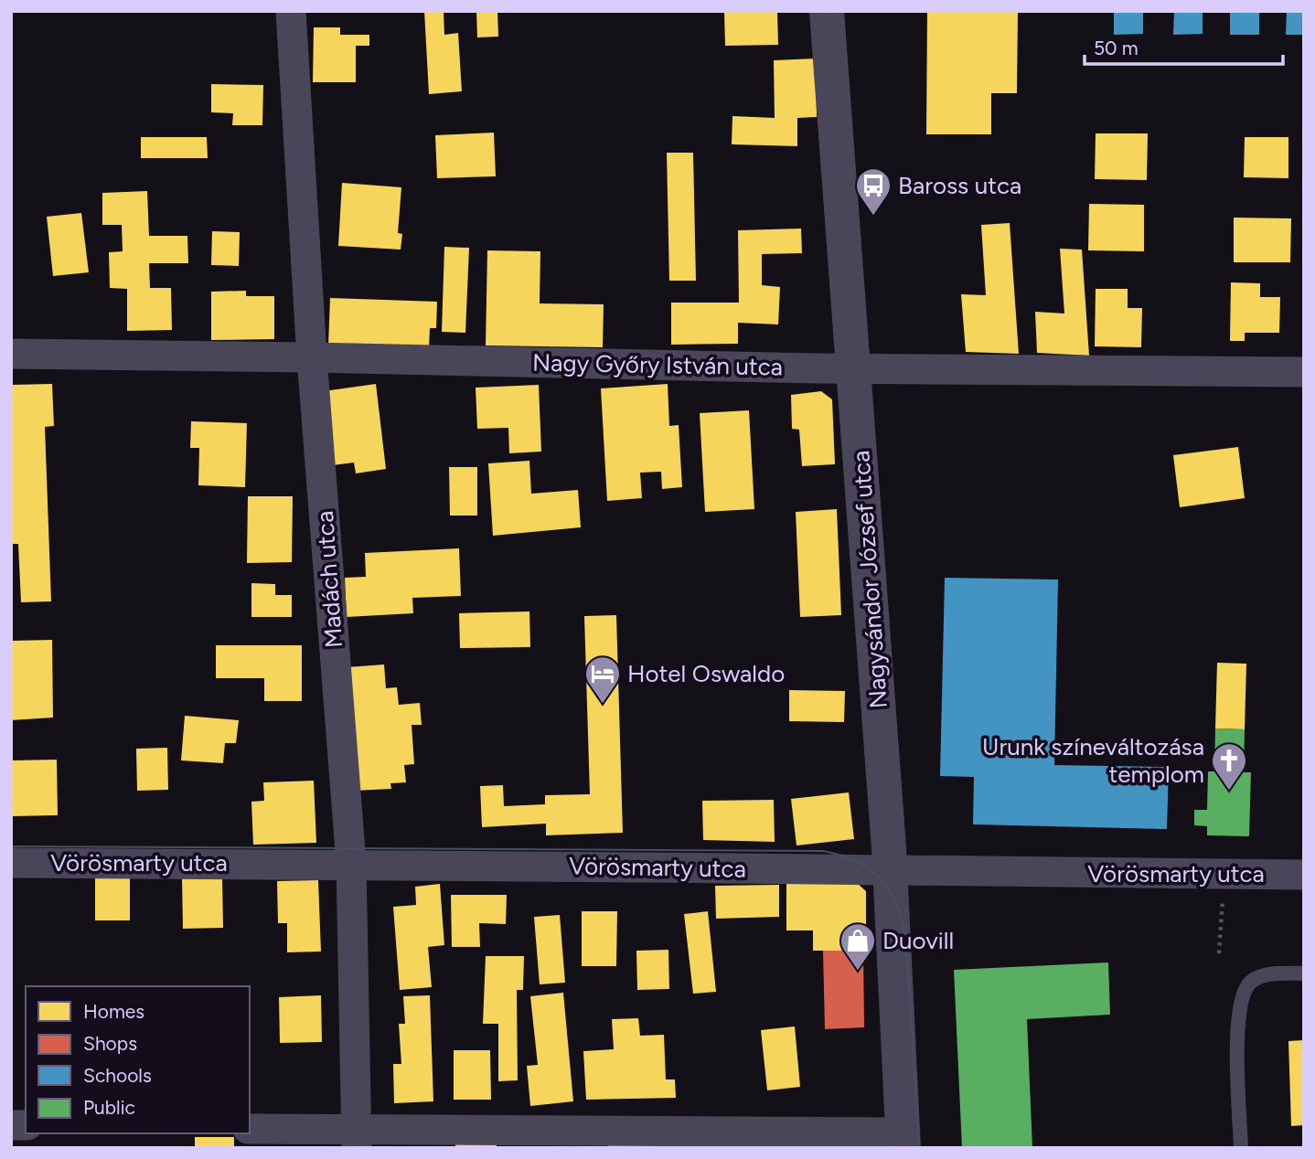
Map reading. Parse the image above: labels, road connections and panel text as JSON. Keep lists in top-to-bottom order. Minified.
{"streets":{"street":["Nagy Győry István utca","Madách utca","Nagysándor József utca","Vörösmarty utca"]},"crossings":[["Nagy Győry István utca","Madách utca"],["Nagy Győry István utca","Nagysándor József utca"],["Madách utca","Vörösmarty utca"],["Nagysándor József utca","Vörösmarty utca"]],"places":{"bus stop":["Baross utca"],"hotel":["Hotel Oswaldo"],"church":["Urunk színeváltozása templom"],"shop":["Duovill"]},"legend":["Homes","Shops","Schools","Public"],"scale_bar":"50 m"}
